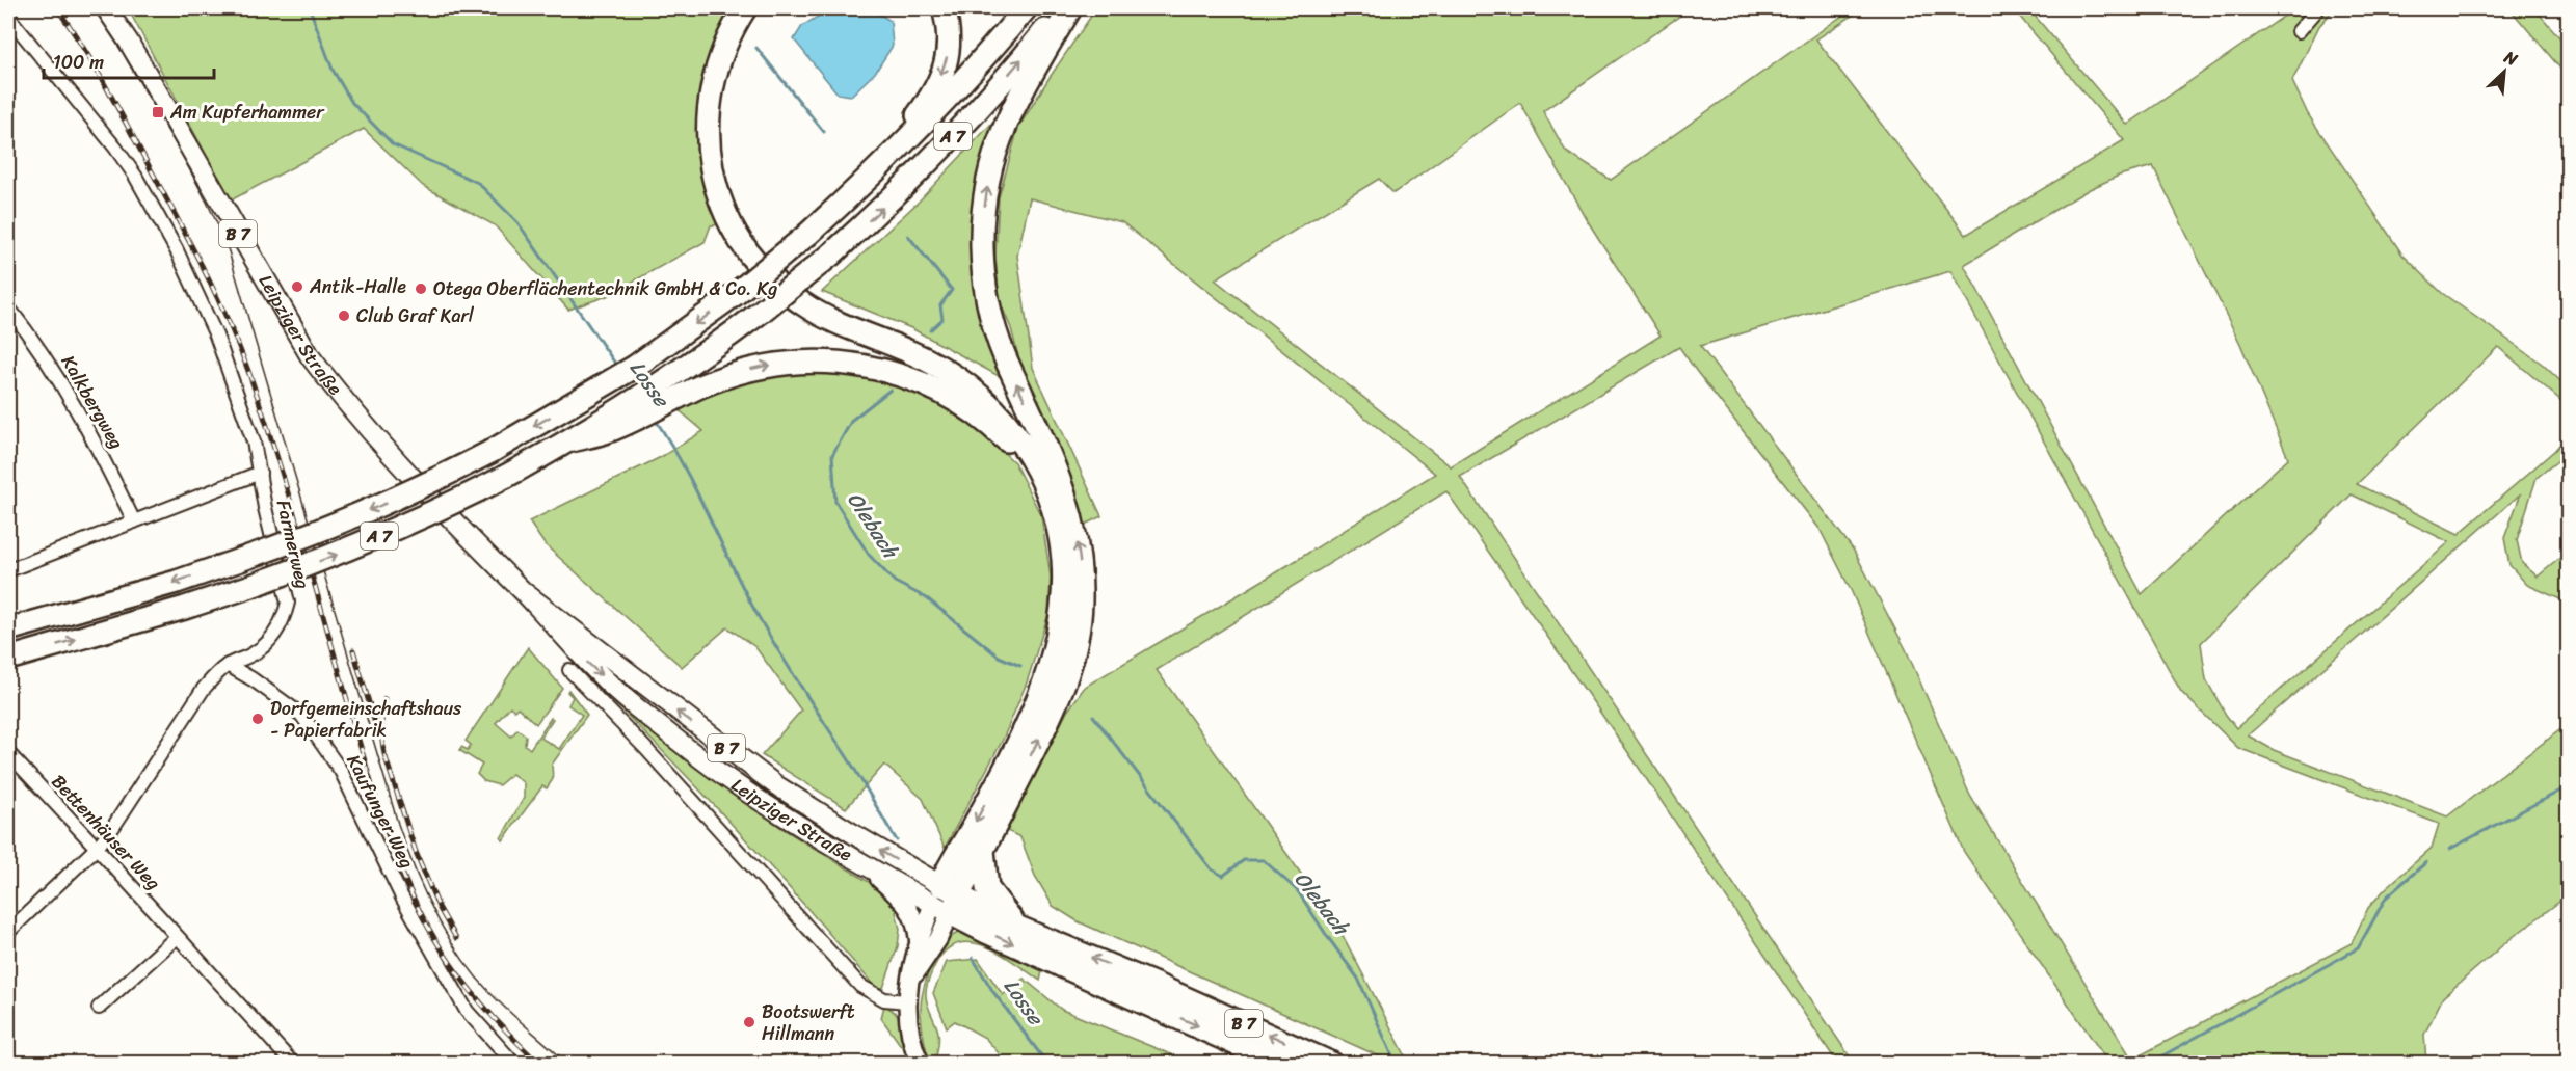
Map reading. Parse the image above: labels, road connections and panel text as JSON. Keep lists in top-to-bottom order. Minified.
{"streets":{"highway":["A 7","B 7"],"main road":["Leipziger Straße"],"street":["Kalkbergweg","Farmerweg","Kaufunger Weg","Bettenhäuser Weg"]},"crossings":[["B 7","Leipziger Straße"],["Farmerweg","Kaufunger Weg"]],"water":["Losse","Olebach"],"places":{"transit":["Am Kupferhammer"],"other":["Antik-Halle","Otega Oberflächentechnik GmbH & Co. Kg","Club Graf Karl","Dorfgemeinschaftshaus - Papierfabrik","Bootswerft Hillmann"]},"scale_bar":"100 m","north":"top right"}
